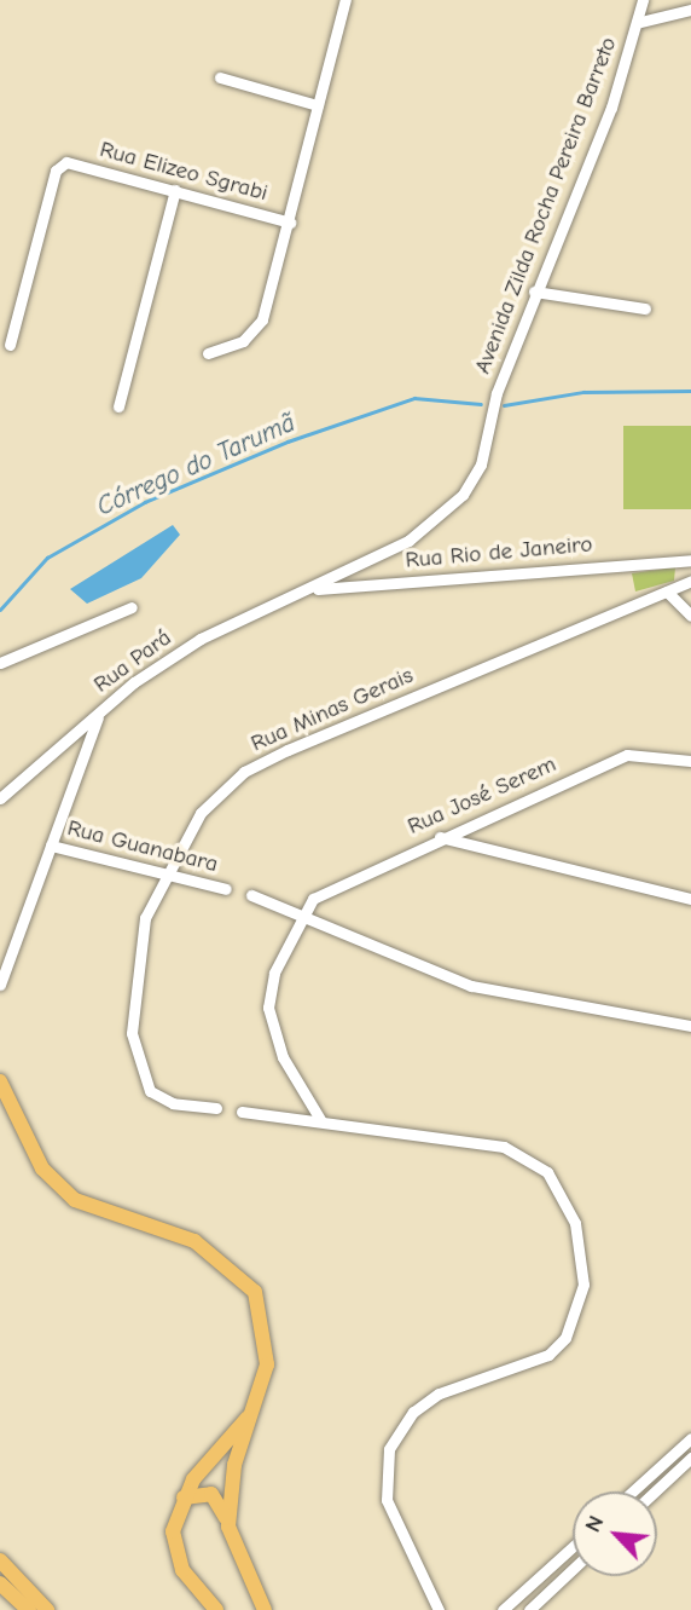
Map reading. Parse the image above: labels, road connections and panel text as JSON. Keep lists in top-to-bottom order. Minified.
{"streets":{"street":["Rua Elizeo Sgrabi","Avenida Zilda Rocha Pereira Barreto","Rua Rio de Janeiro","Rua Pará","Rua Minas Gerais","Rua José Serem","Rua Guanabara"]},"crossings":[["Avenida Zilda Rocha Pereira Barreto","Rua Rio de Janeiro"],["Avenida Zilda Rocha Pereira Barreto","Rua Pará"],["Rua Rio de Janeiro","Rua Pará"],["Rua Minas Gerais","Rua Guanabara"]],"water":["Córrego do Tarumã"],"north":"top left"}
